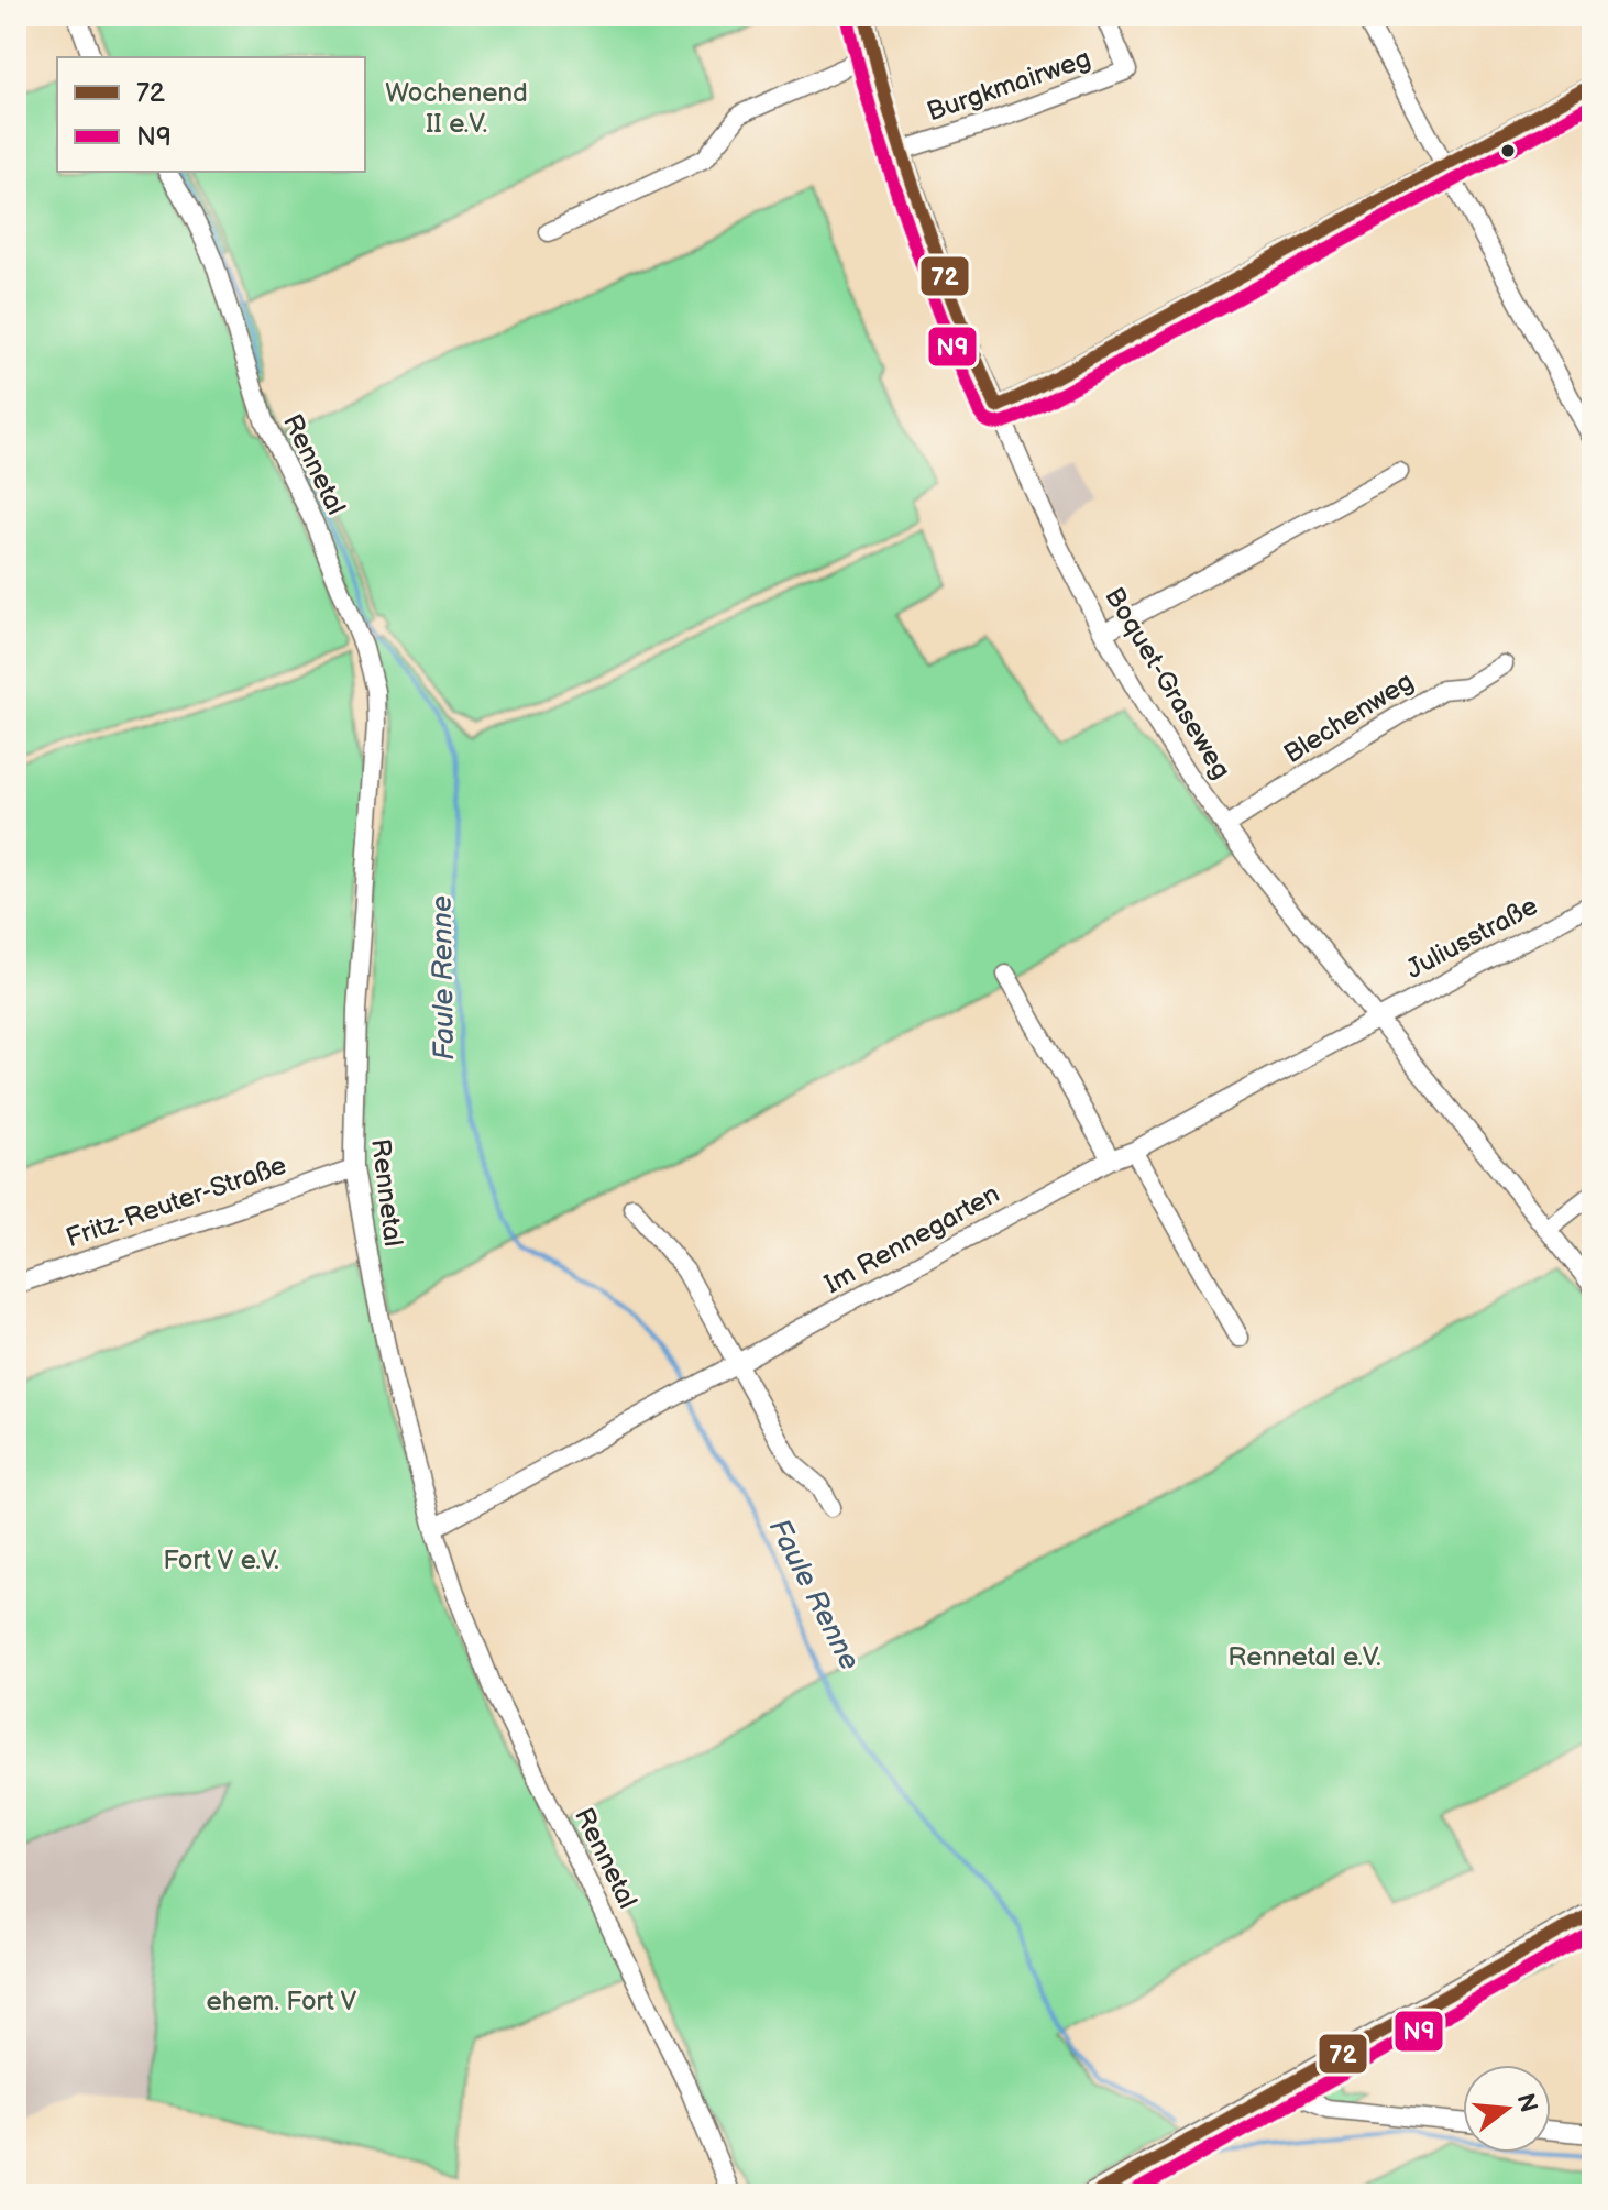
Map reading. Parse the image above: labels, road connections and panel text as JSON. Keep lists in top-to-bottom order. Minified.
{"streets":{"street":["Burgkmairweg","Rennetal","Boquet-Graseweg","Blechenweg","Juliusstraße","Fritz-Reuter-Straße","Im Rennegarten"]},"crossings":[["Burgkmairweg","Boquet-Graseweg"],["Rennetal","Fritz-Reuter-Straße"],["Rennetal","Im Rennegarten"],["Boquet-Graseweg","Blechenweg"],["Boquet-Graseweg","Juliusstraße"],["Boquet-Graseweg","Im Rennegarten"],["Juliusstraße","Im Rennegarten"]],"water":["Faule Renne"],"parks":["Wochenend II e.V.","Fort V e.V.","Rennetal e.V.","ehem. Fort V"],"lines":["transit line 72","transit line N9"],"legend":["72","N9"],"north":"right"}
